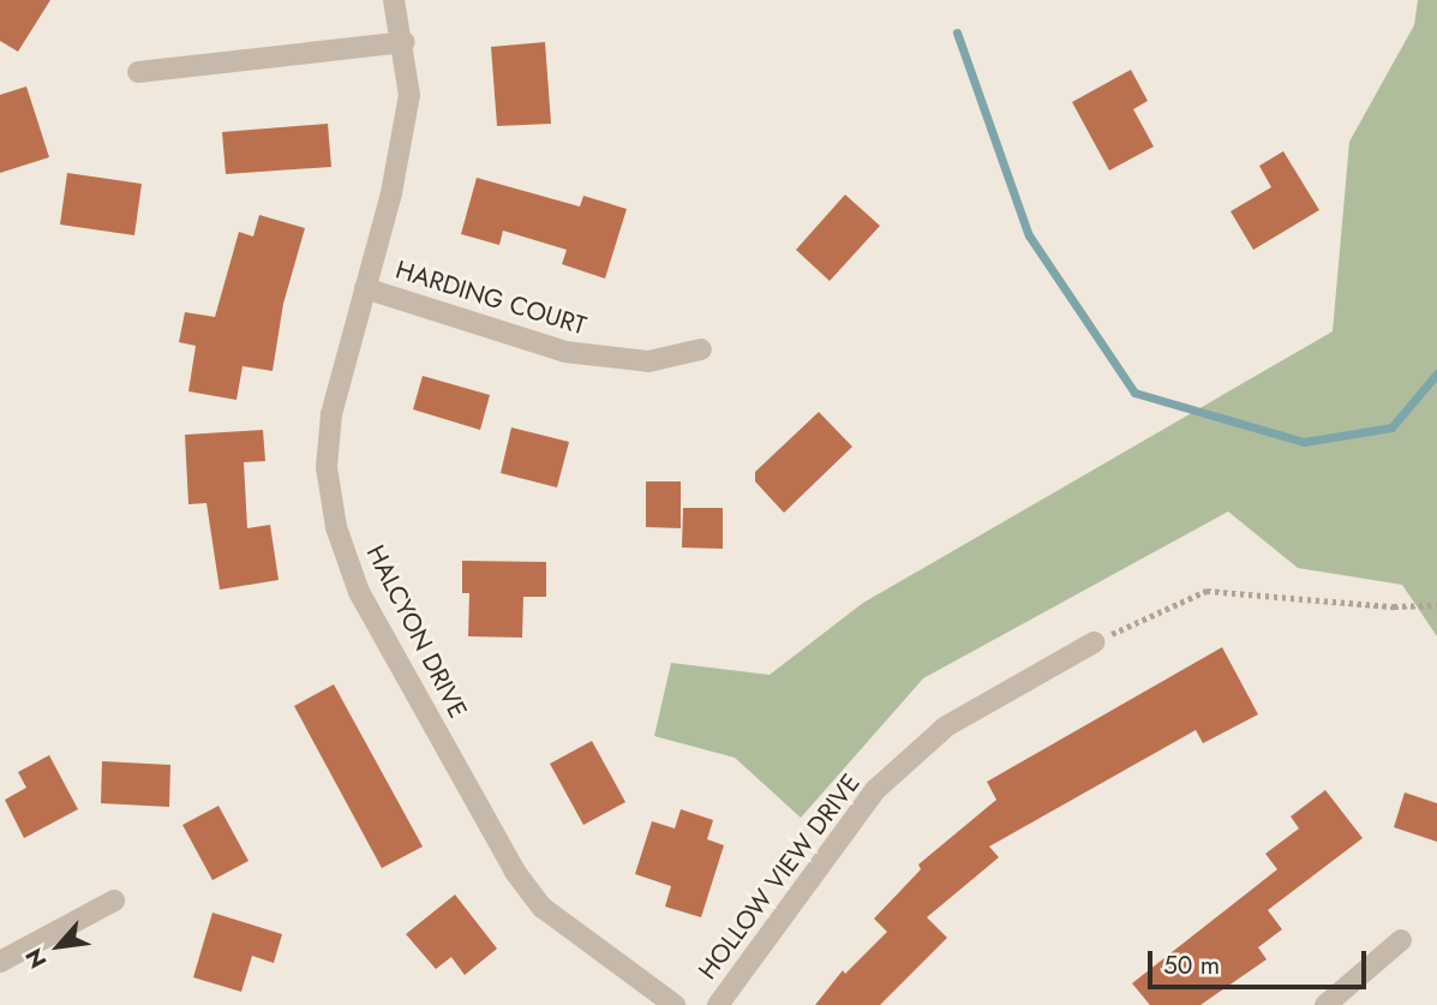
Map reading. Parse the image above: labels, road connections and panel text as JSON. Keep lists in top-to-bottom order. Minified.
{"streets":{"street":["HARDING COURT","HALCYON DRIVE","HOLLOW VIEW DRIVE"]},"crossings":[["HARDING COURT","HALCYON DRIVE"]],"scale_bar":"50 m","north":"bottom left"}
